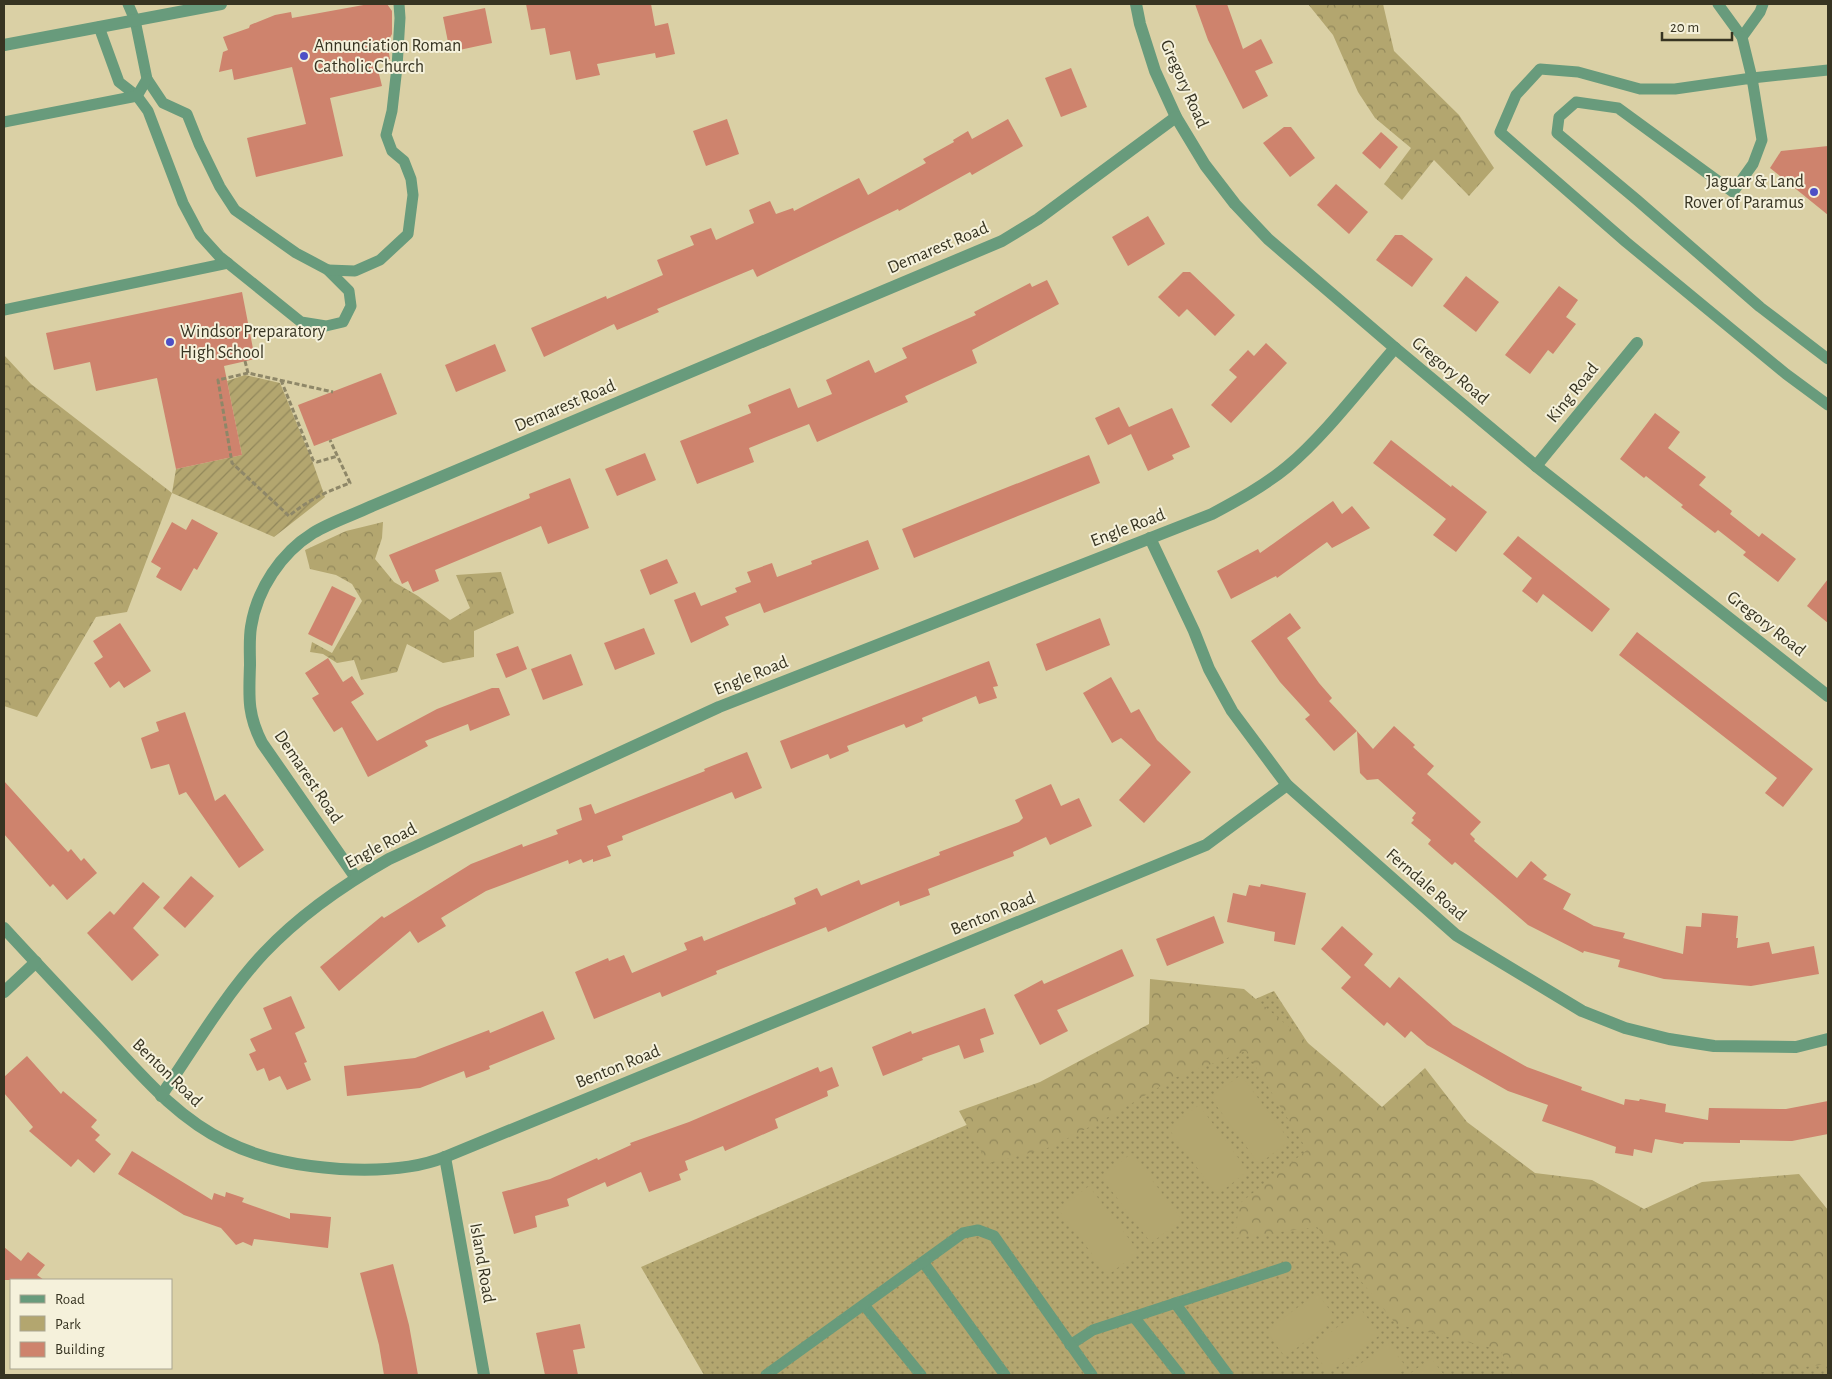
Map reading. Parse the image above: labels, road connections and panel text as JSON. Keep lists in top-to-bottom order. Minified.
{"streets":{"street":["Gregory Road","Demarest Road","King Road","Engle Road","Ferndale Road","Benton Road","Island Road"]},"crossings":[["Gregory Road","Demarest Road"],["Gregory Road","King Road"],["Gregory Road","Engle Road"],["Demarest Road","Engle Road"],["Engle Road","Ferndale Road"],["Engle Road","Benton Road"],["Ferndale Road","Benton Road"],["Benton Road","Island Road"]],"places":["Annunciation Roman Catholic Church","Jaguar & Land Rover of Paramus","Windsor Preparatory High School"],"legend":["Road","Park","Building"],"scale_bar":"20 m"}
